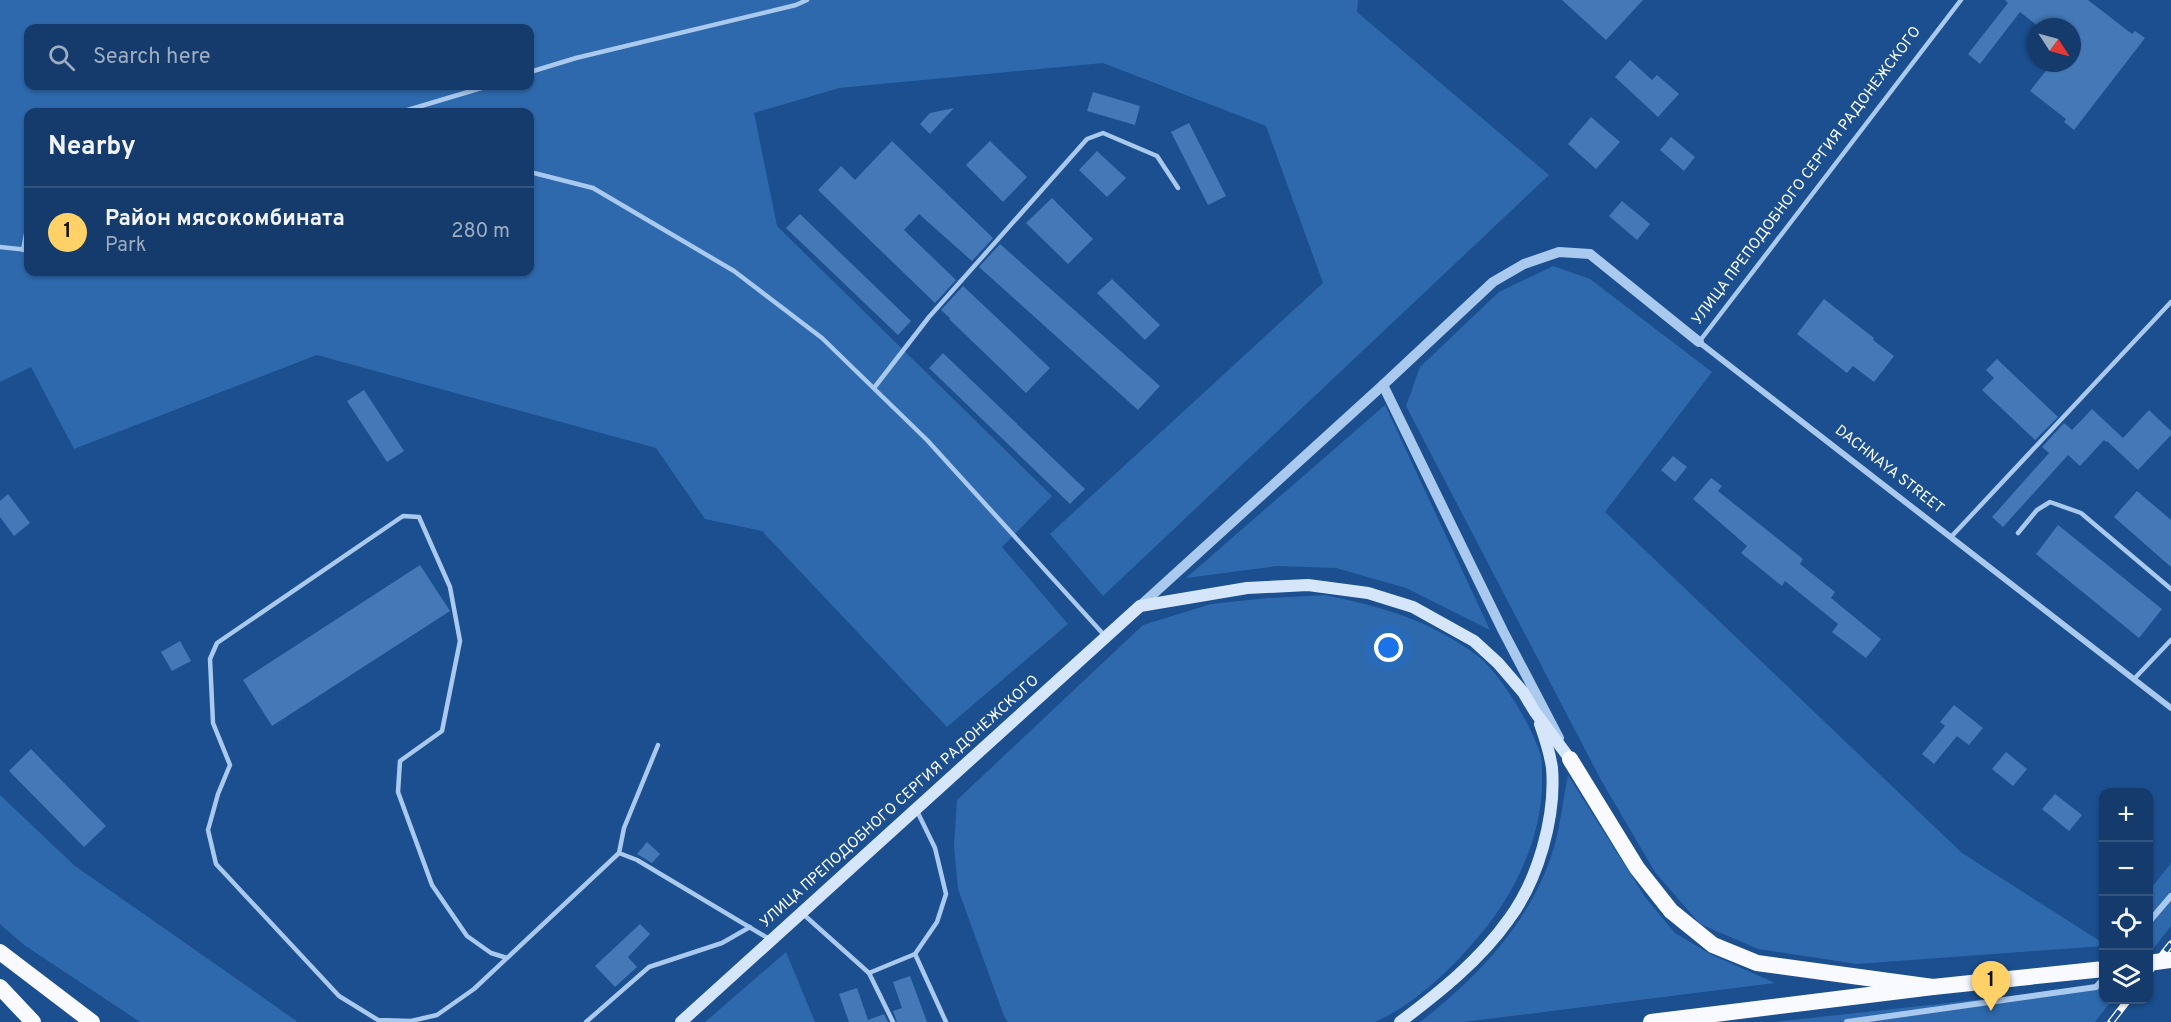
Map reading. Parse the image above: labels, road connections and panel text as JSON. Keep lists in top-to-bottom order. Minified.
{"streets":{"main road":["УЛИЦА ПРЕПОДОБНОГО СЕРГИЯ РАДОНЕЖСКОГО"],"street":["DACHNAYA STREET"]},"crossings":[["УЛИЦА ПРЕПОДОБНОГО СЕРГИЯ РАДОНЕЖСКОГО","DACHNAYA STREET"]],"north":"bottom right","page":{"search":"Search here","heading":"Nearby","list":[{"mark":"1","name":"Район мясокомбината","note":"Park","value":"280 m"}],"map_buttons":["+","−"],"pins":"1"}}
